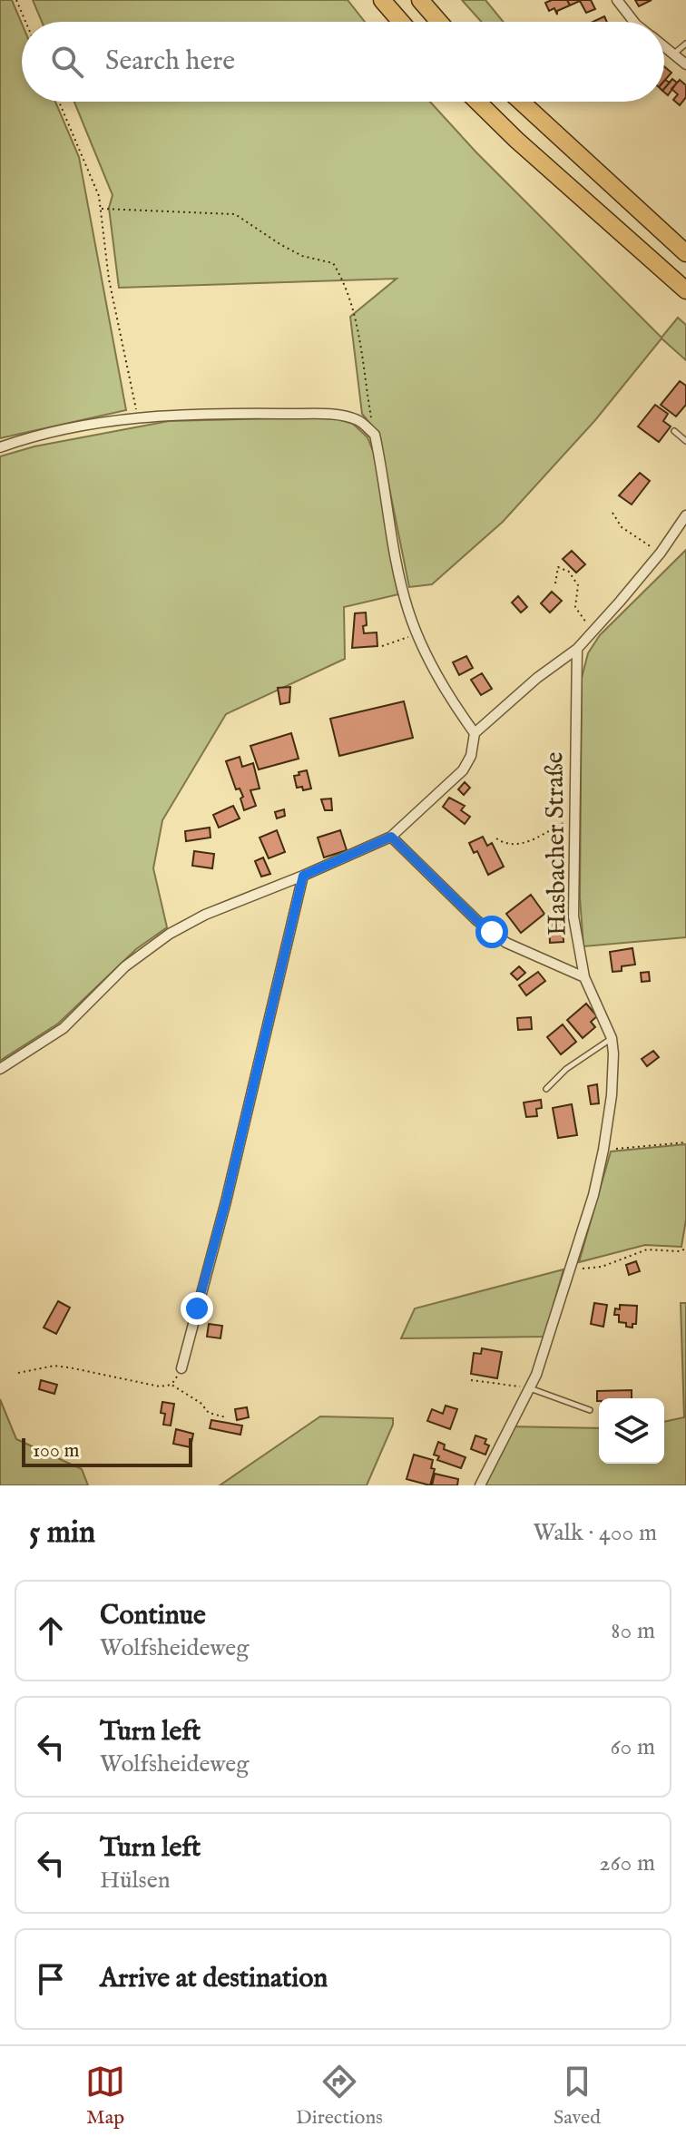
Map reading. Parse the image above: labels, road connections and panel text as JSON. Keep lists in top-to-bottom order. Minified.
{"streets":{"street":["Hasbacher Straße"]},"scale_bar":"100 m","page":{"search":"Search here","scale":"100 m","heading":["5 min","Walk · 400 m"],"list":[["Continue","Wolfsheideweg","80 m"],["Turn left","Wolfsheideweg","60 m"],["Turn left","Hülsen","260 m"],"Arrive at destination"],"nav":["Map","Directions","Saved"]}}
